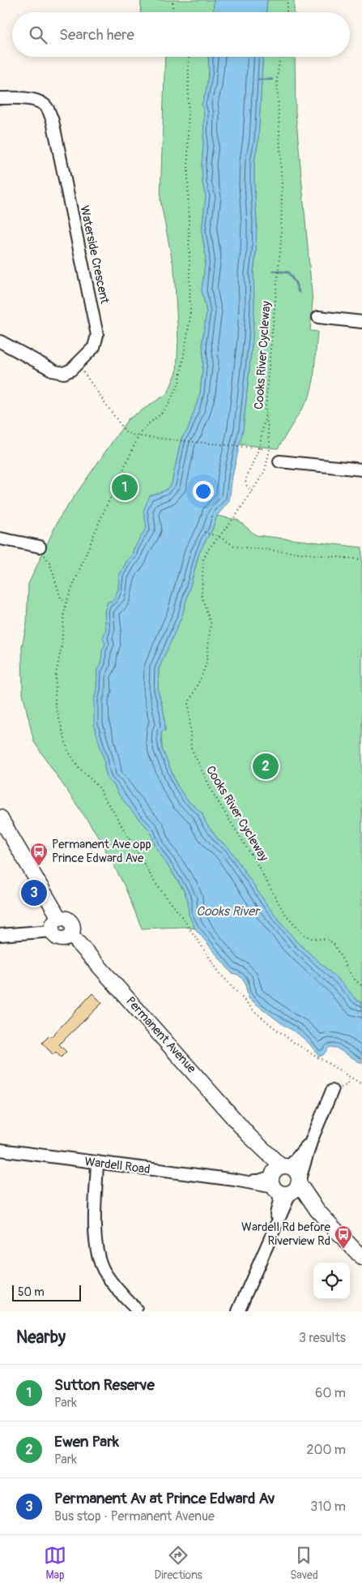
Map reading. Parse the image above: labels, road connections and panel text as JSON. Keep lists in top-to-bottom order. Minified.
{"streets":{"main road":["Permanent Avenue"],"street":["Waterside Crescent","Wardell Road"],"path":["Cooks River Cycleway"]},"crossings":[["Permanent Avenue","Wardell Road"]],"water":["Cooks River"],"places":{"bus stop":["Permanent Ave opp Prince Edward Ave","Wardell Rd before Riverview Rd"]},"scale_bar":"50 m","page":{"search":"Search here","pins":["1","2","3"],"scale":"50 m","heading":["Nearby","3 results"],"list":[{"mark":"1","name":"Sutton Reserve","note":"Park","value":"60 m"},{"mark":"2","name":"Ewen Park","note":"Park","value":"200 m"},{"mark":"3","name":"Permanent Av at Prince Edward Av","note":"Bus stop · Permanent Avenue","value":"310 m"}],"nav":["Map","Directions","Saved"]}}
